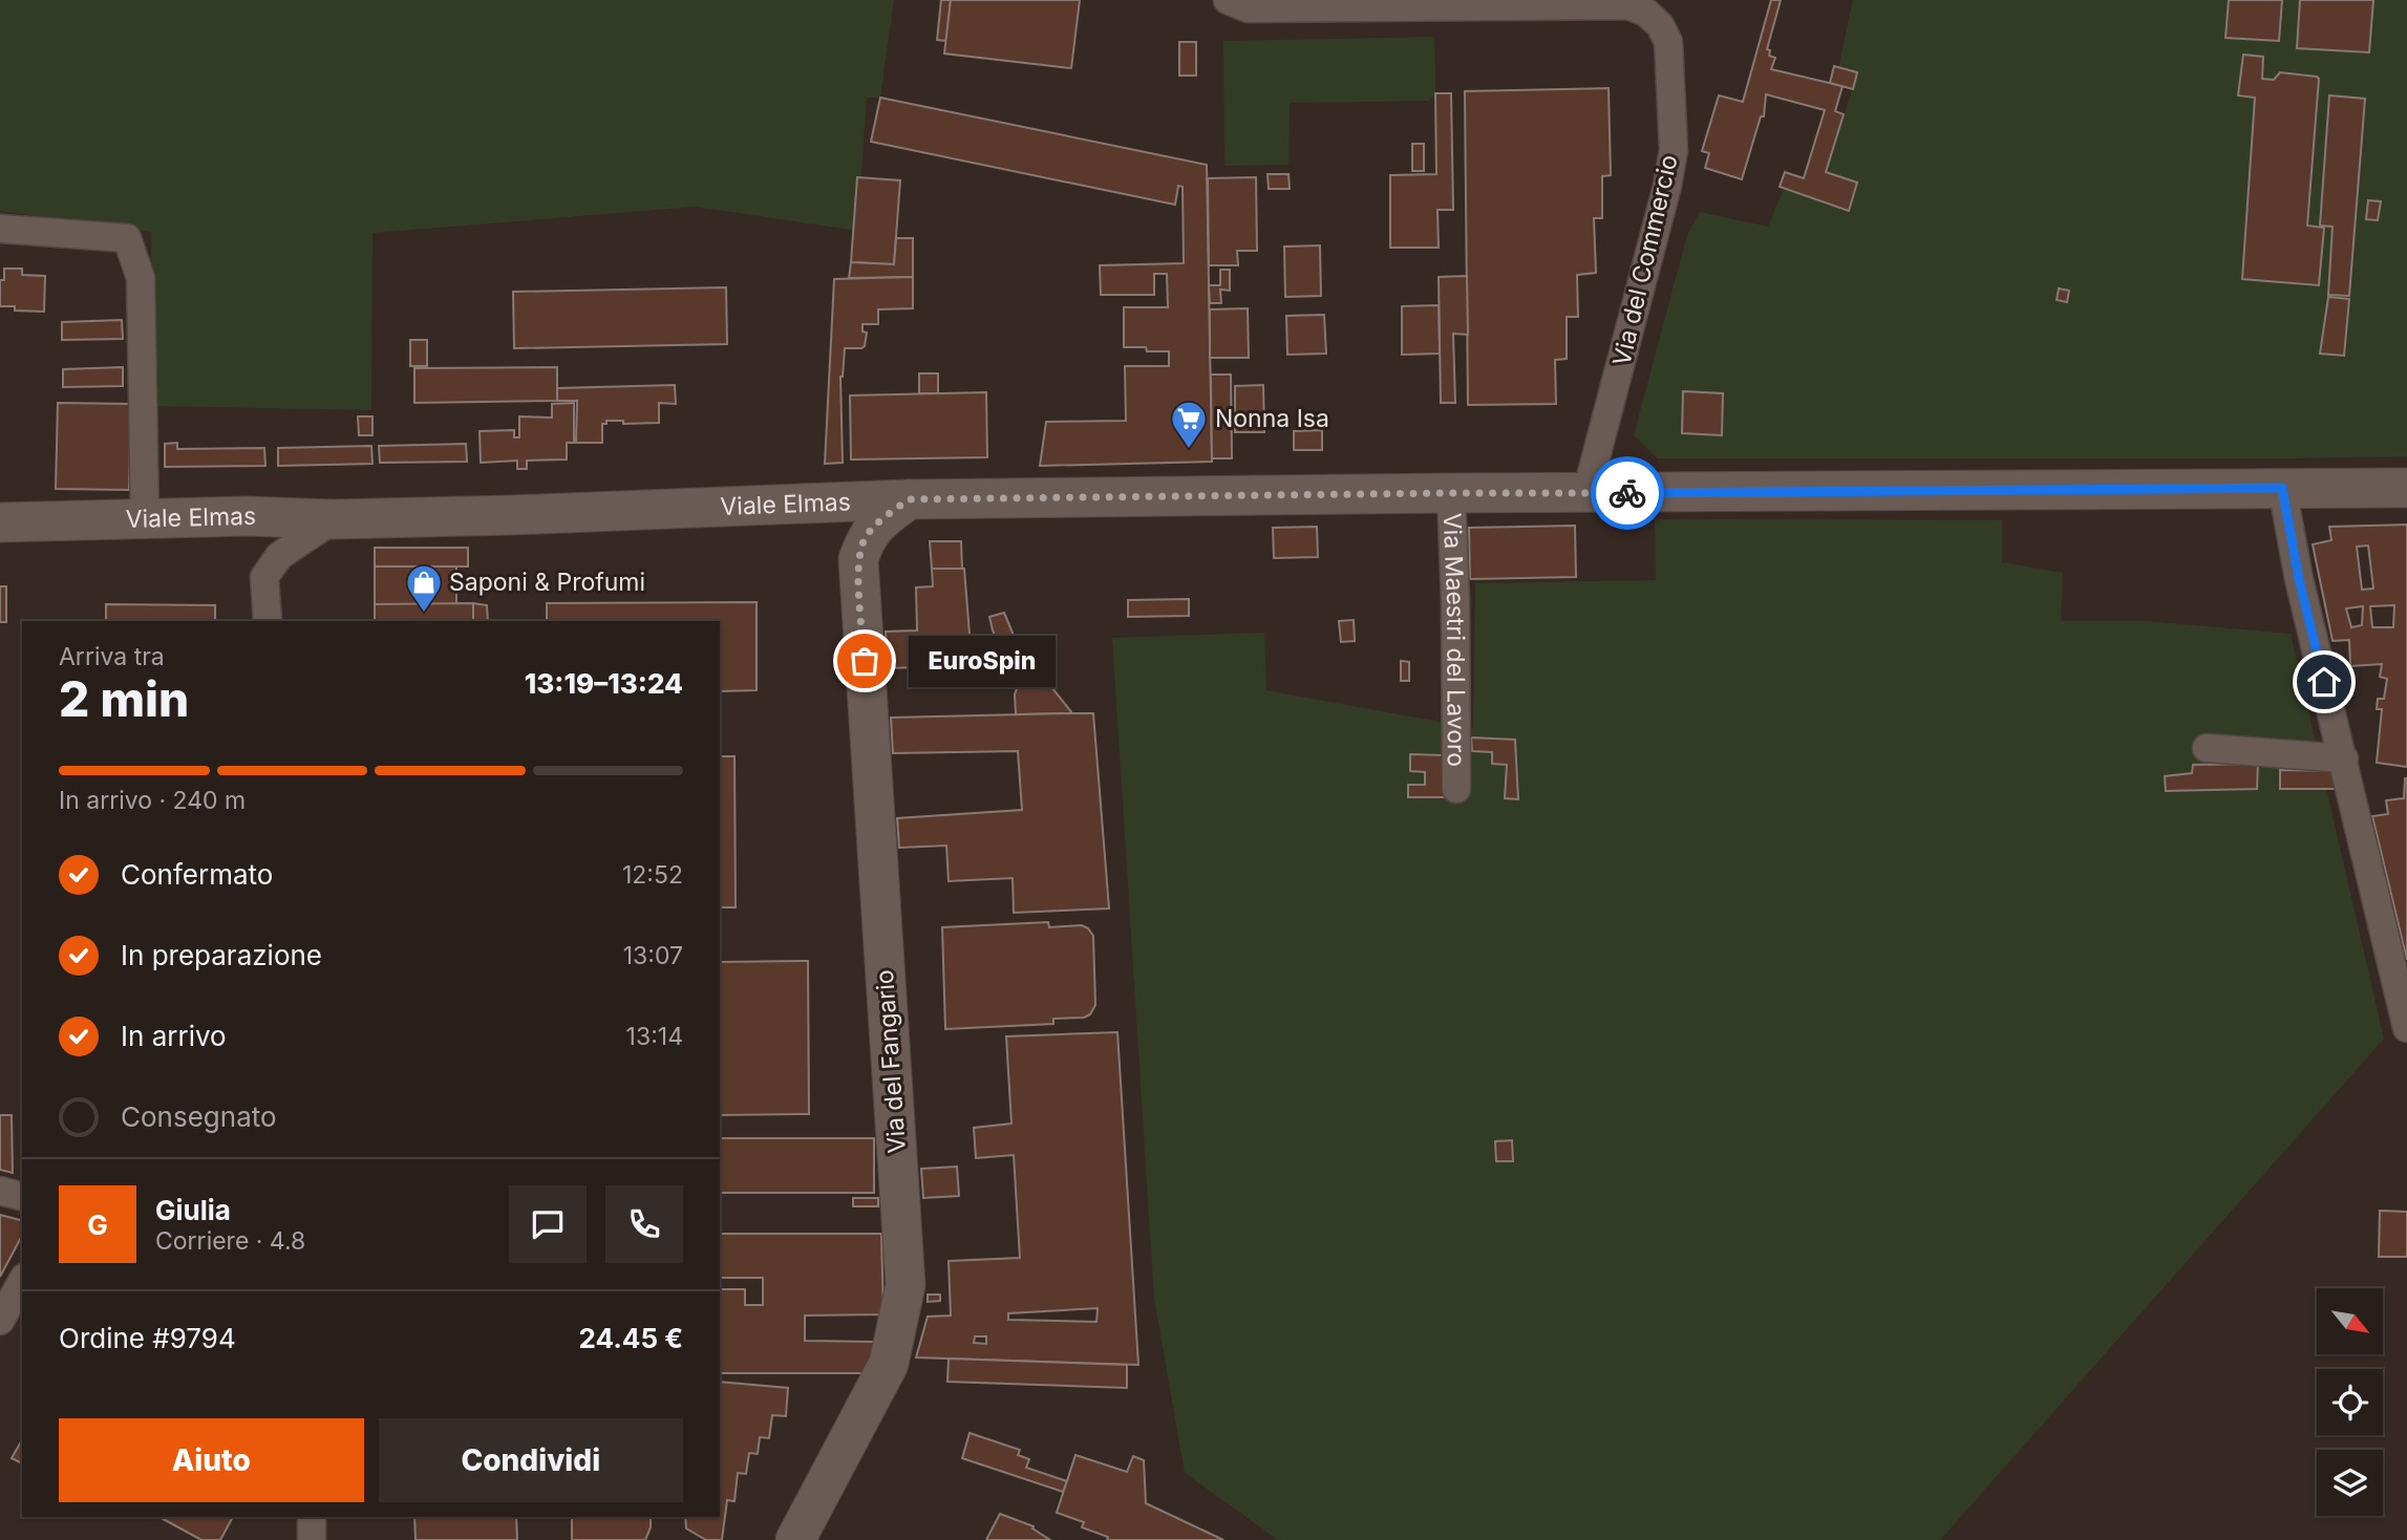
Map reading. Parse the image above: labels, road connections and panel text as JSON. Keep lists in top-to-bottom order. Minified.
{"streets":{"main road":["Viale Elmas","Via del Fangario"],"street":["Via del Commercio","Via Maestri del Lavoro"]},"crossings":[["Via del Commercio","Viale Elmas"],["Viale Elmas","Via Maestri del Lavoro"]],"places":{"supermarket":["Nonna Isa"],"shop":["Saponi & Profumi"],"other":["EuroSpin"]},"north":"bottom right","page":{"heading":["2 min","Arriva tra","13:19–13:24"],"panel":["Giulia","Corriere · 4.8","Ordine #9794","24.45 €"],"bubble":"EuroSpin","bar":"In arrivo · 240 m","list":[["Confermato","12:52"],["In preparazione","13:07"],["In arrivo","13:14"],"Consegnato"],"round":"G","buttons":["Aiuto","Condividi"]}}
